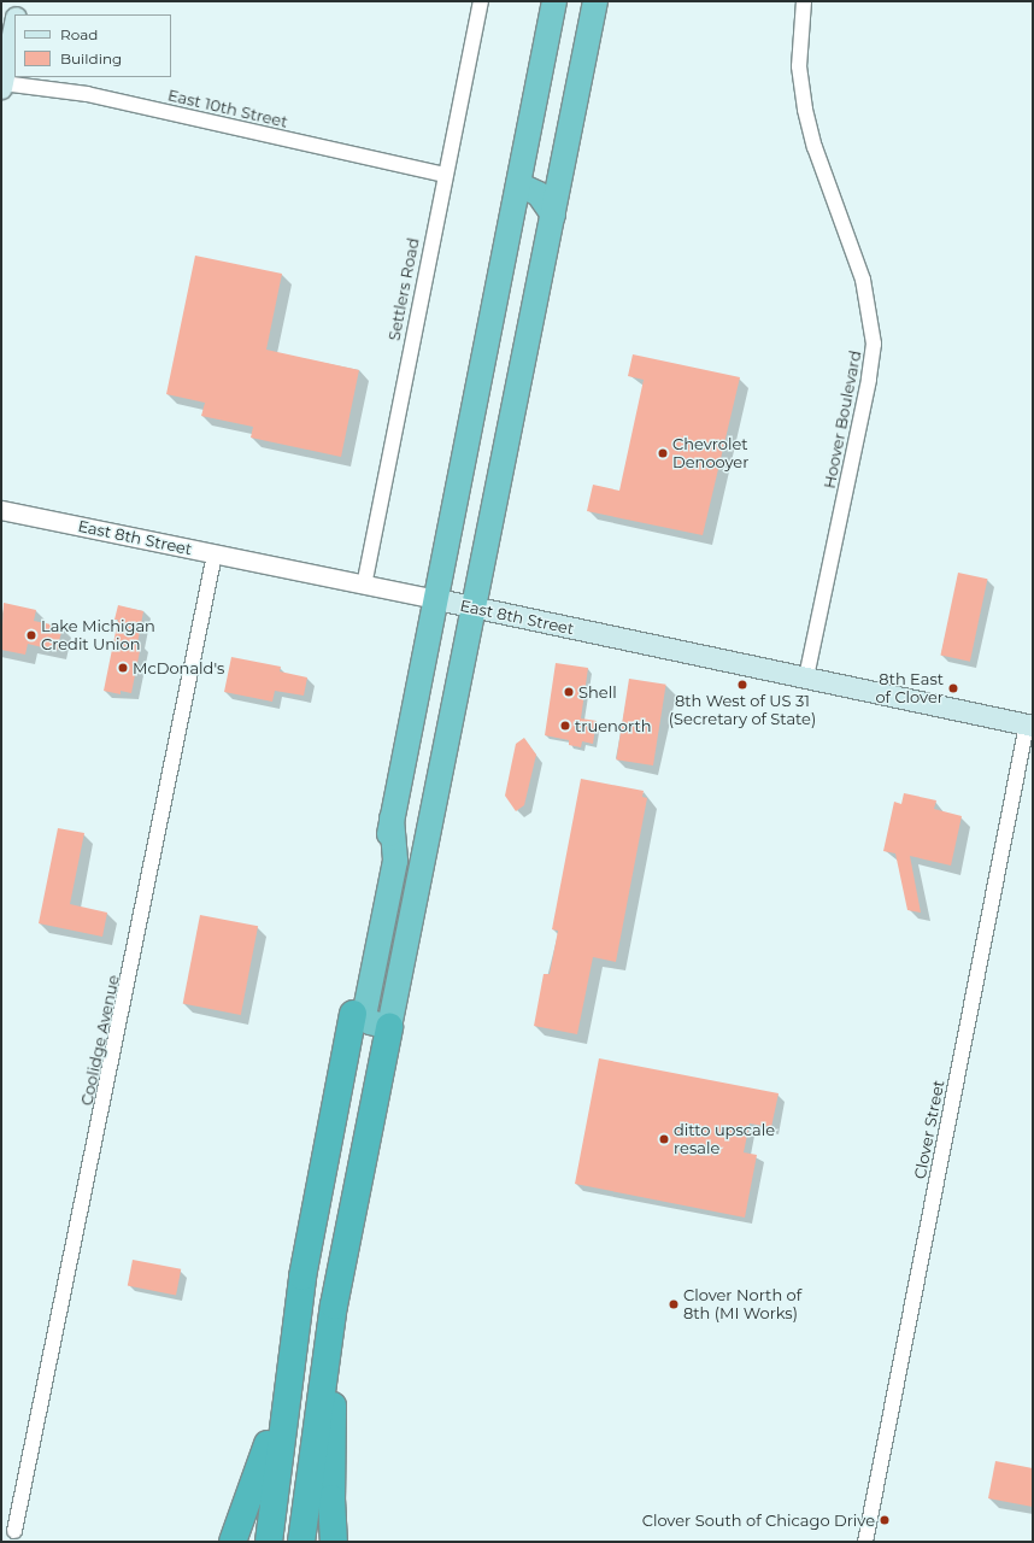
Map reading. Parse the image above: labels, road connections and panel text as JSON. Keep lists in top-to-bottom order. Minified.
{"streets":{"main road":["East 8th Street"],"street":["East 10th Street","Settlers Road","Hoover Boulevard","Coolidge Avenue","Clover Street"]},"crossings":[["East 10th Street","Settlers Road"],["Settlers Road","East 8th Street"],["Hoover Boulevard","East 8th Street"],["East 8th Street","Coolidge Avenue"],["East 8th Street","Clover Street"]],"places":["Chevrolet Denooyer","Lake Michigan Credit Union","McDonald's","8th West of US 31 (Secretary of State)","8th East of Clover","Shell","truenorth","ditto upscale resale","Clover North of 8th (MI Works)","Clover South of Chicago Drive"],"legend":["Road","Building"]}
